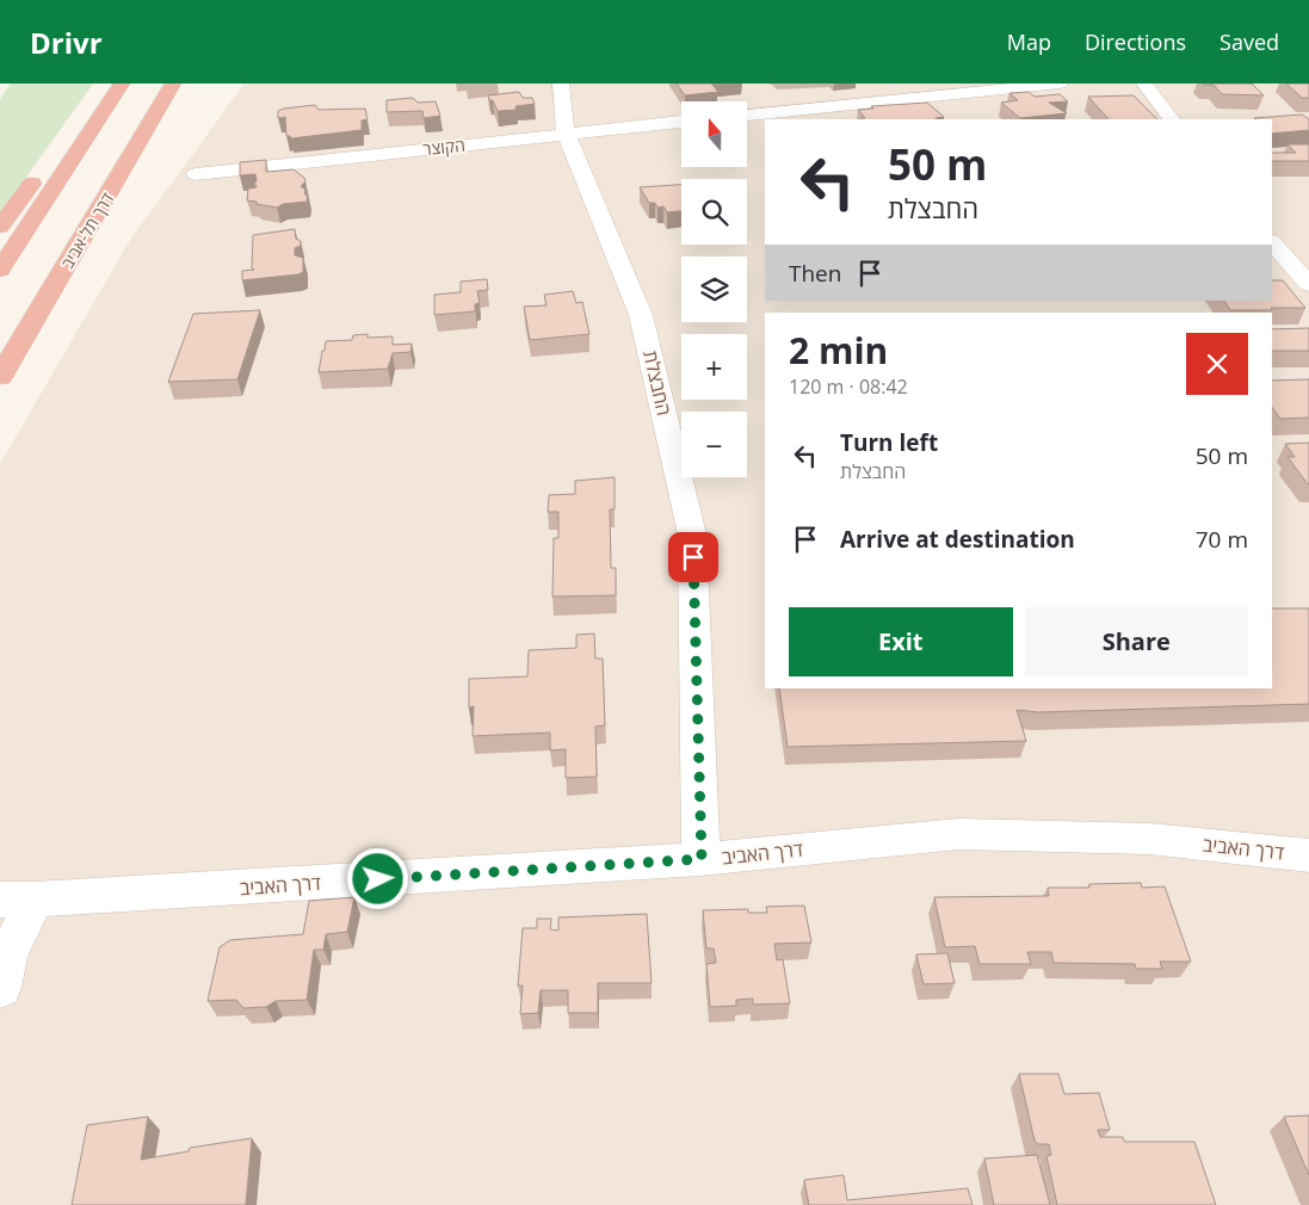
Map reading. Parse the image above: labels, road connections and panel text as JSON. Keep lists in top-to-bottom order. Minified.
{"streets":{"highway":["דרך תל-אביב"],"street":["הקוצר","החבצלת","דרך האביב"]},"crossings":[["הקוצר","החבצלת"],["החבצלת","דרך האביב"]],"north":"top","page":{"header":"Drivr","nav":["Map","Directions","Saved"],"map_buttons":["+","−"],"turn":["50 m","החבצלת"],"then":"Then","heading":["2 min","120 m · 08:42"],"list":[{"name":"Turn left","note":"החבצלת","value":"50 m"},{"name":"Arrive at destination","value":"70 m"}],"buttons":["Exit","Share"]}}
